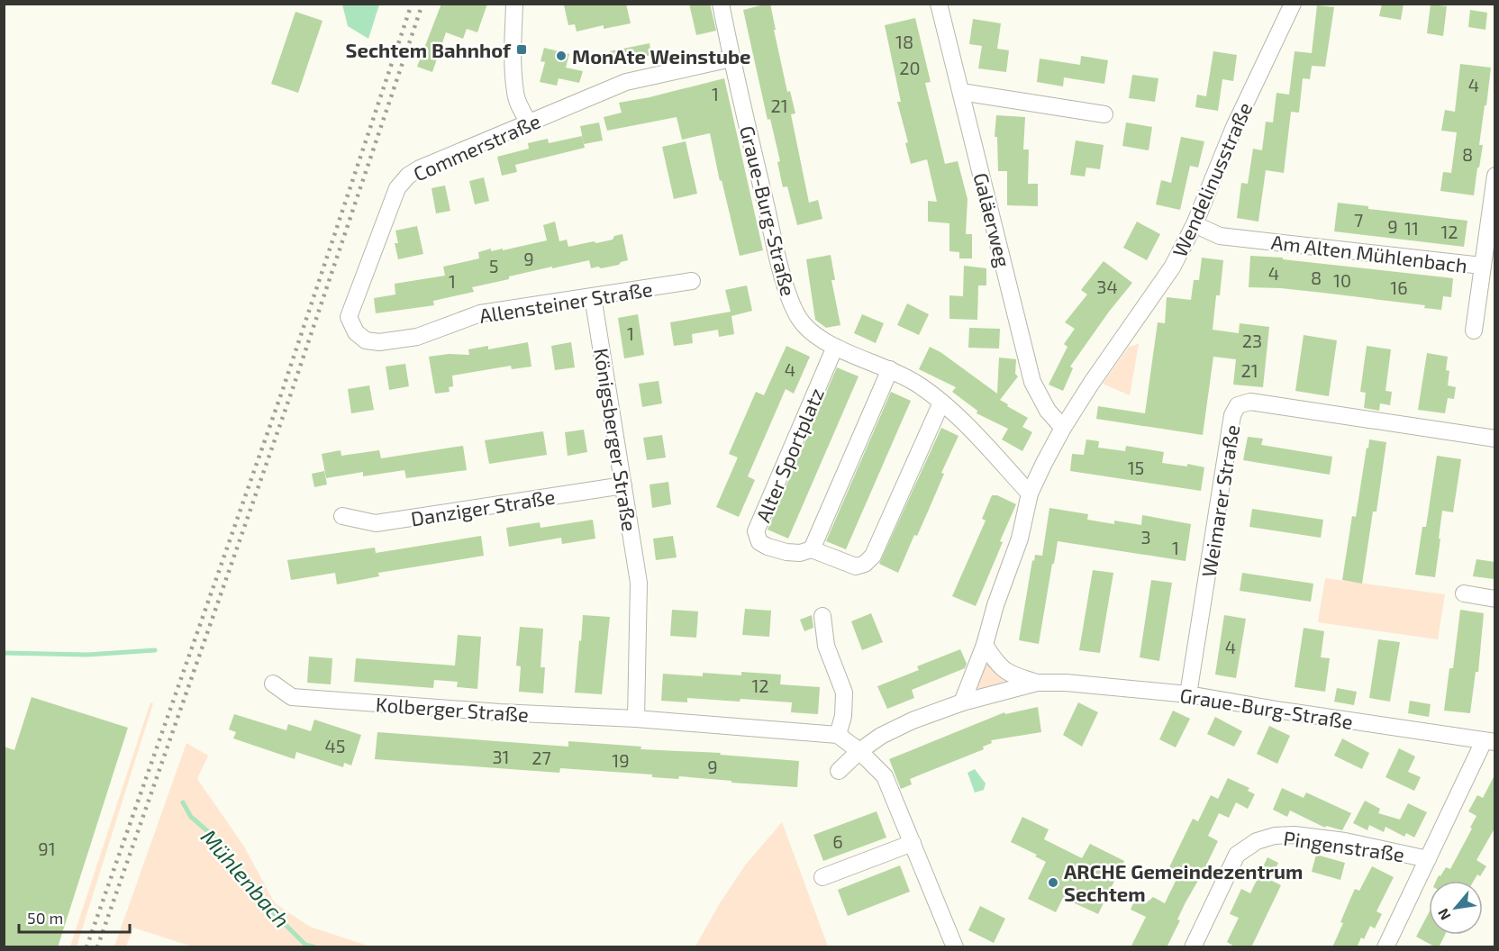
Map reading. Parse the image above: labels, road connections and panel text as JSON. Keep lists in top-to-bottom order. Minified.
{"streets":{"street":["Commerstraße","Wendelinusstraße","Graue-Burg-Straße","Galäerweg","Am Alten Mühlenbach","Allensteiner Straße","Königsberger Straße","Alter Sportplatz","Weimarer Straße","Danziger Straße","Kolberger Straße","Pingenstraße"]},"crossings":[["Commerstraße","Graue-Burg-Straße"],["Commerstraße","Allensteiner Straße"],["Wendelinusstraße","Galäerweg"],["Wendelinusstraße","Am Alten Mühlenbach"],["Graue-Burg-Straße","Alter Sportplatz"],["Graue-Burg-Straße","Weimarer Straße"],["Allensteiner Straße","Königsberger Straße"],["Königsberger Straße","Danziger Straße"],["Königsberger Straße","Kolberger Straße"]],"water":["Mühlenbach"],"places":{"transit":["Sechtem Bahnhof"],"other":["MonAte Weinstube","ARCHE Gemeindezentrum Sechtem"]},"house_numbers":["18","20","4","1","21","8","7","9","11","12","9","5","4","8","10","1","34","16","1","23","4","21","15","3","1","4","12","45","31","27","19","9","6","91"],"scale_bar":"50 m","north":"bottom left"}
